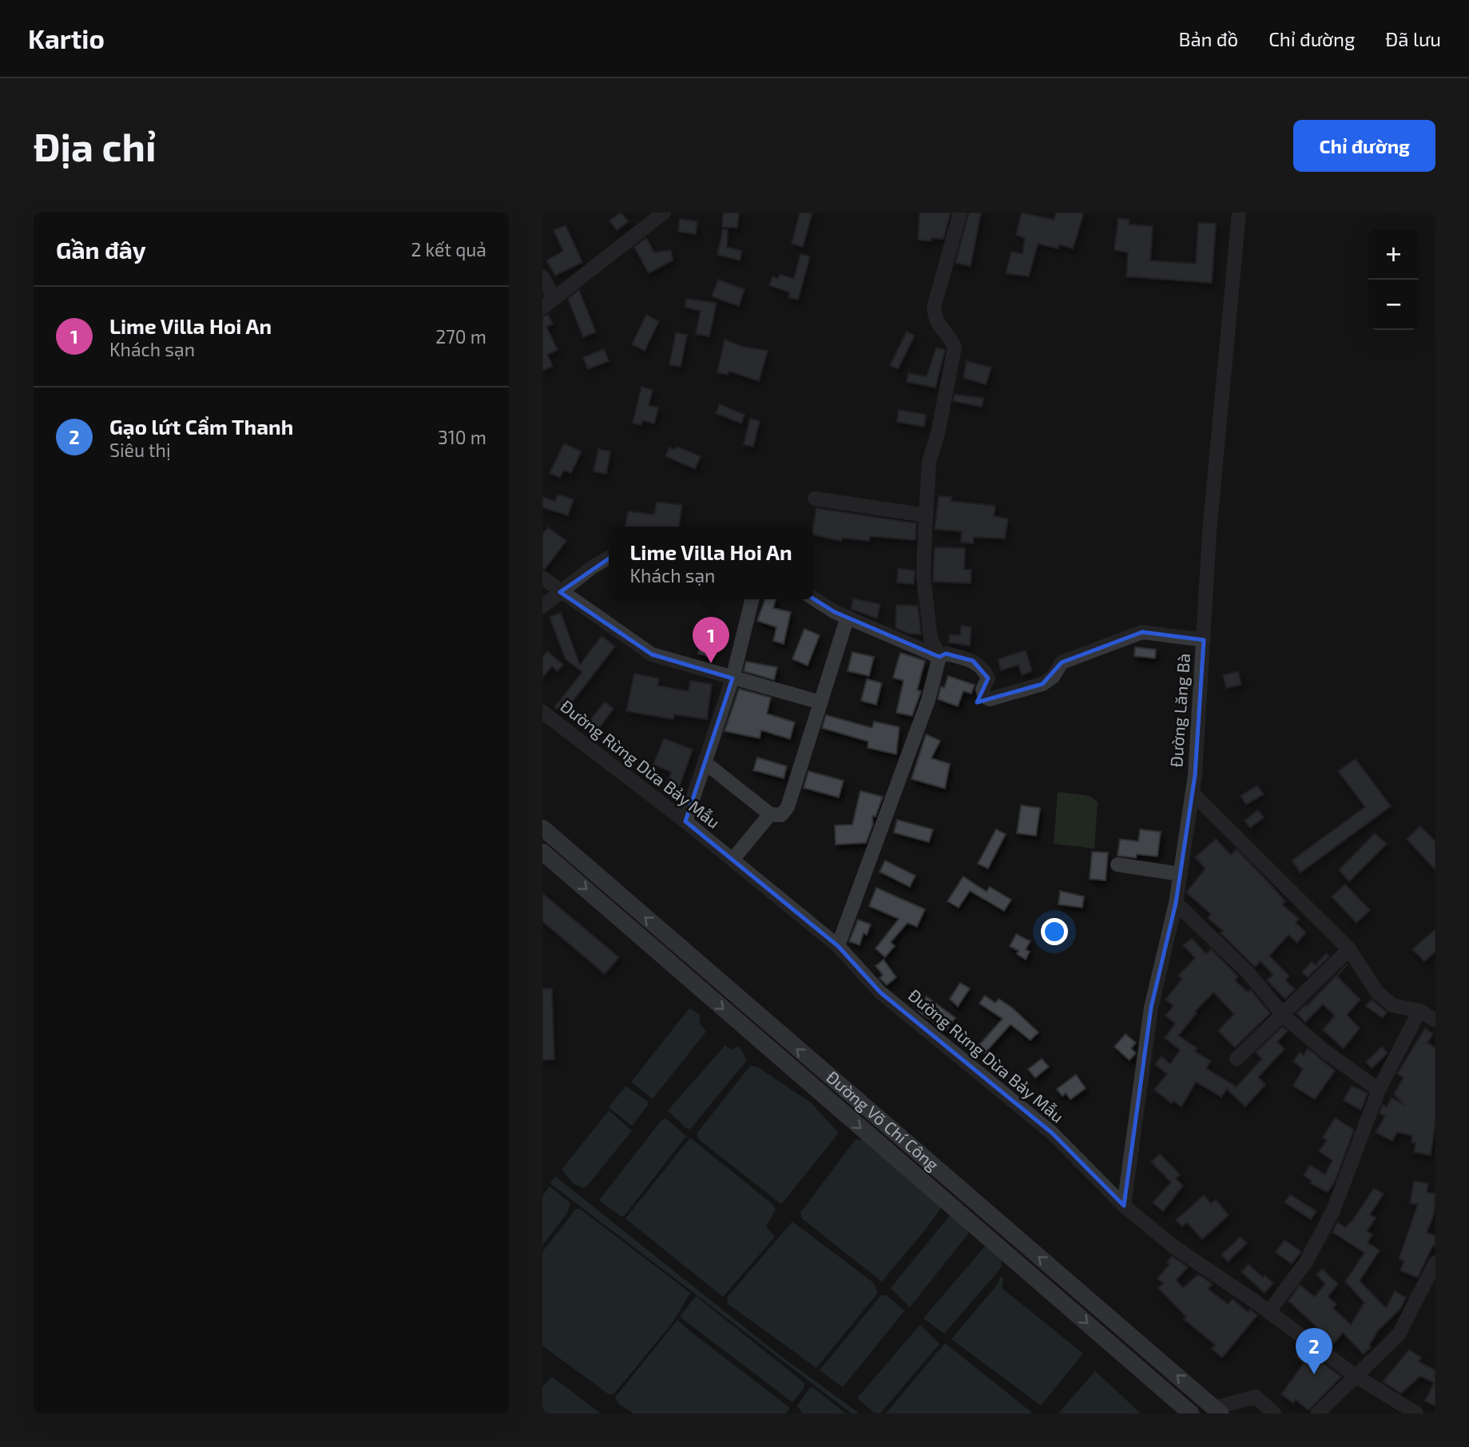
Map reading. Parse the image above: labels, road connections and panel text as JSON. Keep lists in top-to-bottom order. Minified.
{"streets":{"main road":["Đường Võ Chí Công"],"street":["Đường Lăng Bà","Đường Rừng Dừa Bảy Mẫu"]},"crossings":[["Đường Lăng Bà","Đường Rừng Dừa Bảy Mẫu"]],"page":{"header":"Kartio","nav":["Bản đồ","Chỉ đường","Đã lưu"],"buttons":"Chỉ đường","title":"Địa chỉ","heading":["Gần đây","2 kết quả"],"map_buttons":["+","−"],"list":[{"mark":"1","name":"Lime Villa Hoi An","note":"Khách sạn","value":"270 m"},{"mark":"2","name":"Gạo lứt Cẩm Thanh","note":"Siêu thị","value":"310 m"}],"popup":["Lime Villa Hoi An","Khách sạn"],"pins":["1","2"]}}
